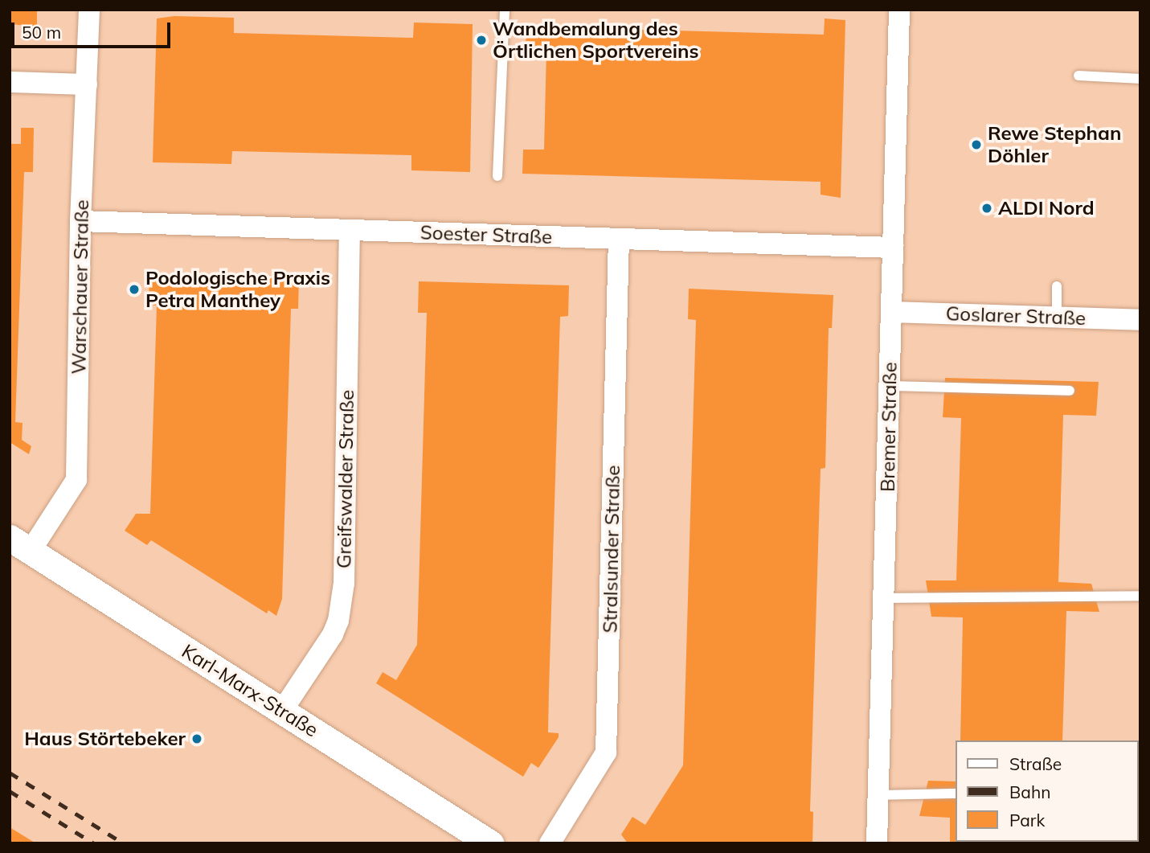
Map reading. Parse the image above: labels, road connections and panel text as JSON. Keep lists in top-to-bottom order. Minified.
{"streets":{"street":["Soester Straße","Warschauer Straße","Goslarer Straße","Bremer Straße","Greifswalder Straße","Stralsunder Straße","Karl-Marx-Straße"]},"crossings":[["Soester Straße","Warschauer Straße"],["Soester Straße","Bremer Straße"],["Soester Straße","Greifswalder Straße"],["Soester Straße","Stralsunder Straße"],["Warschauer Straße","Karl-Marx-Straße"],["Goslarer Straße","Bremer Straße"],["Greifswalder Straße","Karl-Marx-Straße"]],"places":["Wandbemalung des Örtlichen Sportvereins","Rewe Stephan Döhler","ALDI Nord","Podologische Praxis Petra Manthey","Haus Störtebeker"],"legend":["Straße","Bahn","Park"],"scale_bar":"50 m"}
